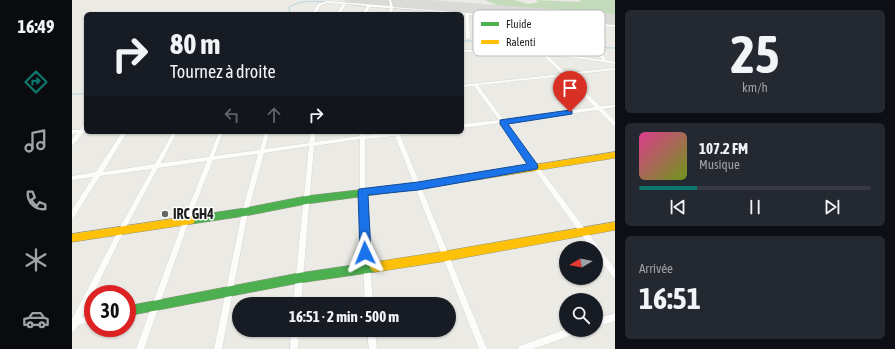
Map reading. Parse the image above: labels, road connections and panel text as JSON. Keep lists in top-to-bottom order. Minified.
{"places":["IRC GH4"],"legend":["Fluide","Ralenti"],"north":"left","page":{"tabs":"16:49","tile":[["25","km/h"],["Arrivée","16:51"]],"turn":["80 m","Tournez à droite"],"song":["107.2 FM","Musique"],"limit":"30","trip":"16:51 · 2 min · 500 m"}}
